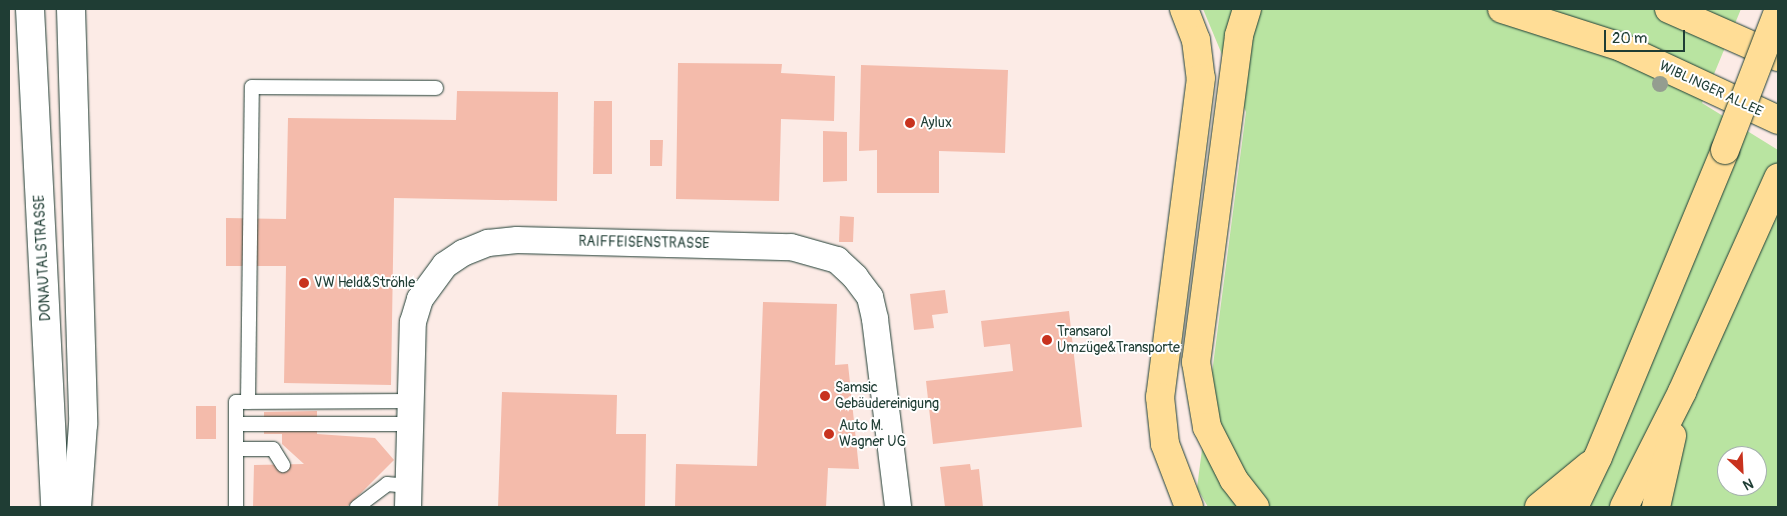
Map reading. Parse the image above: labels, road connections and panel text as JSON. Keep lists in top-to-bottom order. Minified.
{"streets":{"main road":["WIBLINGER ALLEE","DONAUTALSTRASSE"],"street":["RAIFFEISENSTRASSE"]},"places":["Aylux","VW Held&Ströhle","Transarol Umzüge&Transporte","Samsic Gebäudereinigung","Auto M. Wagner UG"],"scale_bar":"20 m","north":"bottom right"}
